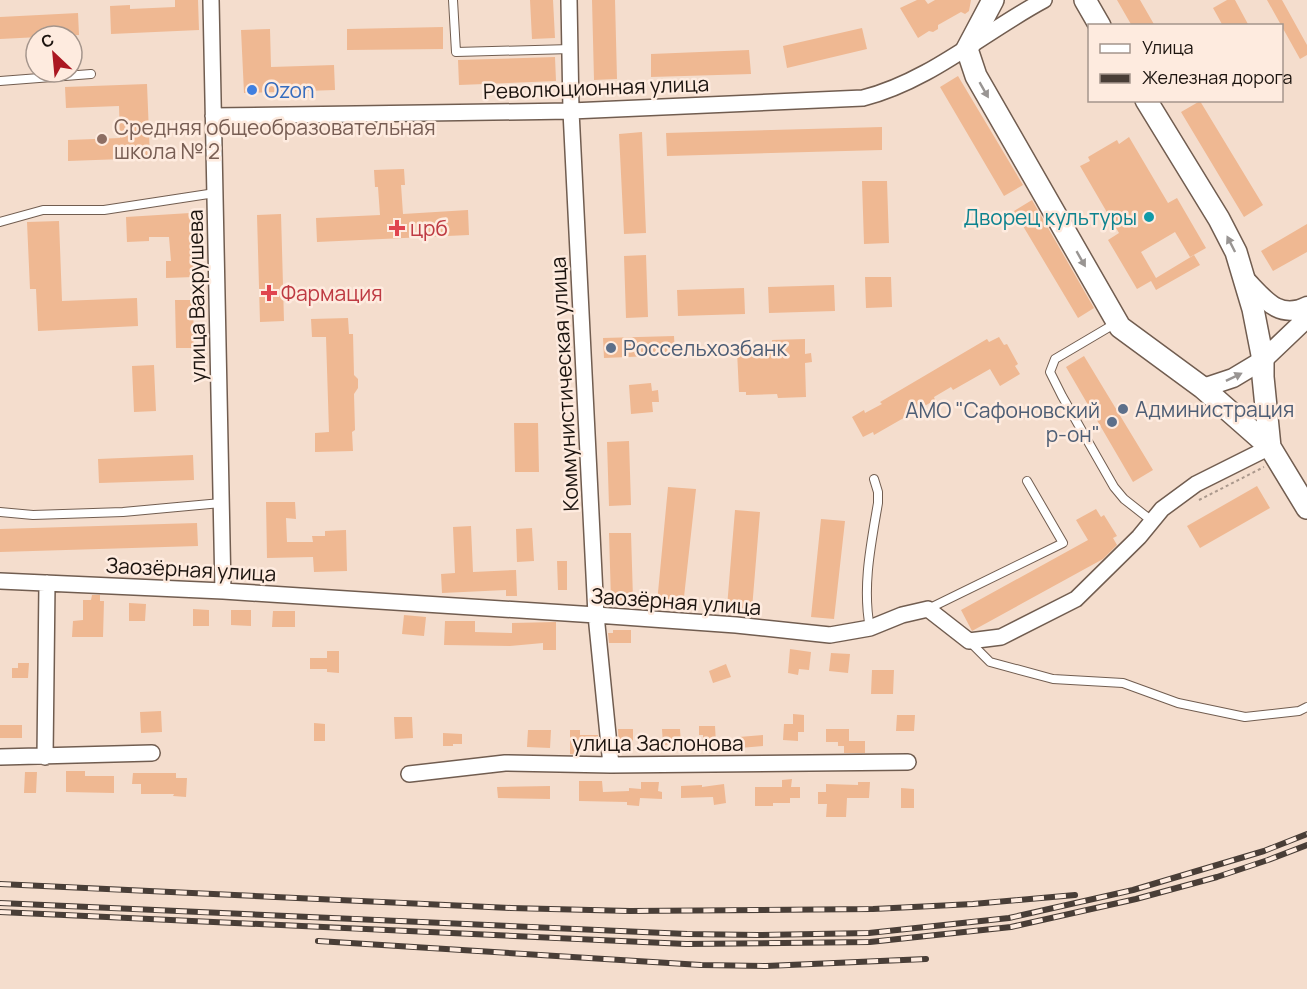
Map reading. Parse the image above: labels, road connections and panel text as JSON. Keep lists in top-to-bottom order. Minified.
{"streets":{"street":["Революционная улица","улица Вахрушева","Коммунистическая улица","Заозёрная улица","улица Заслонова"]},"crossings":[["Революционная улица","улица Вахрушева"],["Революционная улица","Коммунистическая улица"],["улица Вахрушева","Заозёрная улица"],["Коммунистическая улица","Заозёрная улица"],["Коммунистическая улица","улица Заслонова"]],"places":{"other":["Ozon","Средняя общеобразовательная школа № 2","Дворец культуры","Россельхозбанк","Администрация","АМО \"Сафоновский р-он\""],"health":["црб","Фармация"]},"legend":["Улица","Железная дорога"],"north":"top left"}
